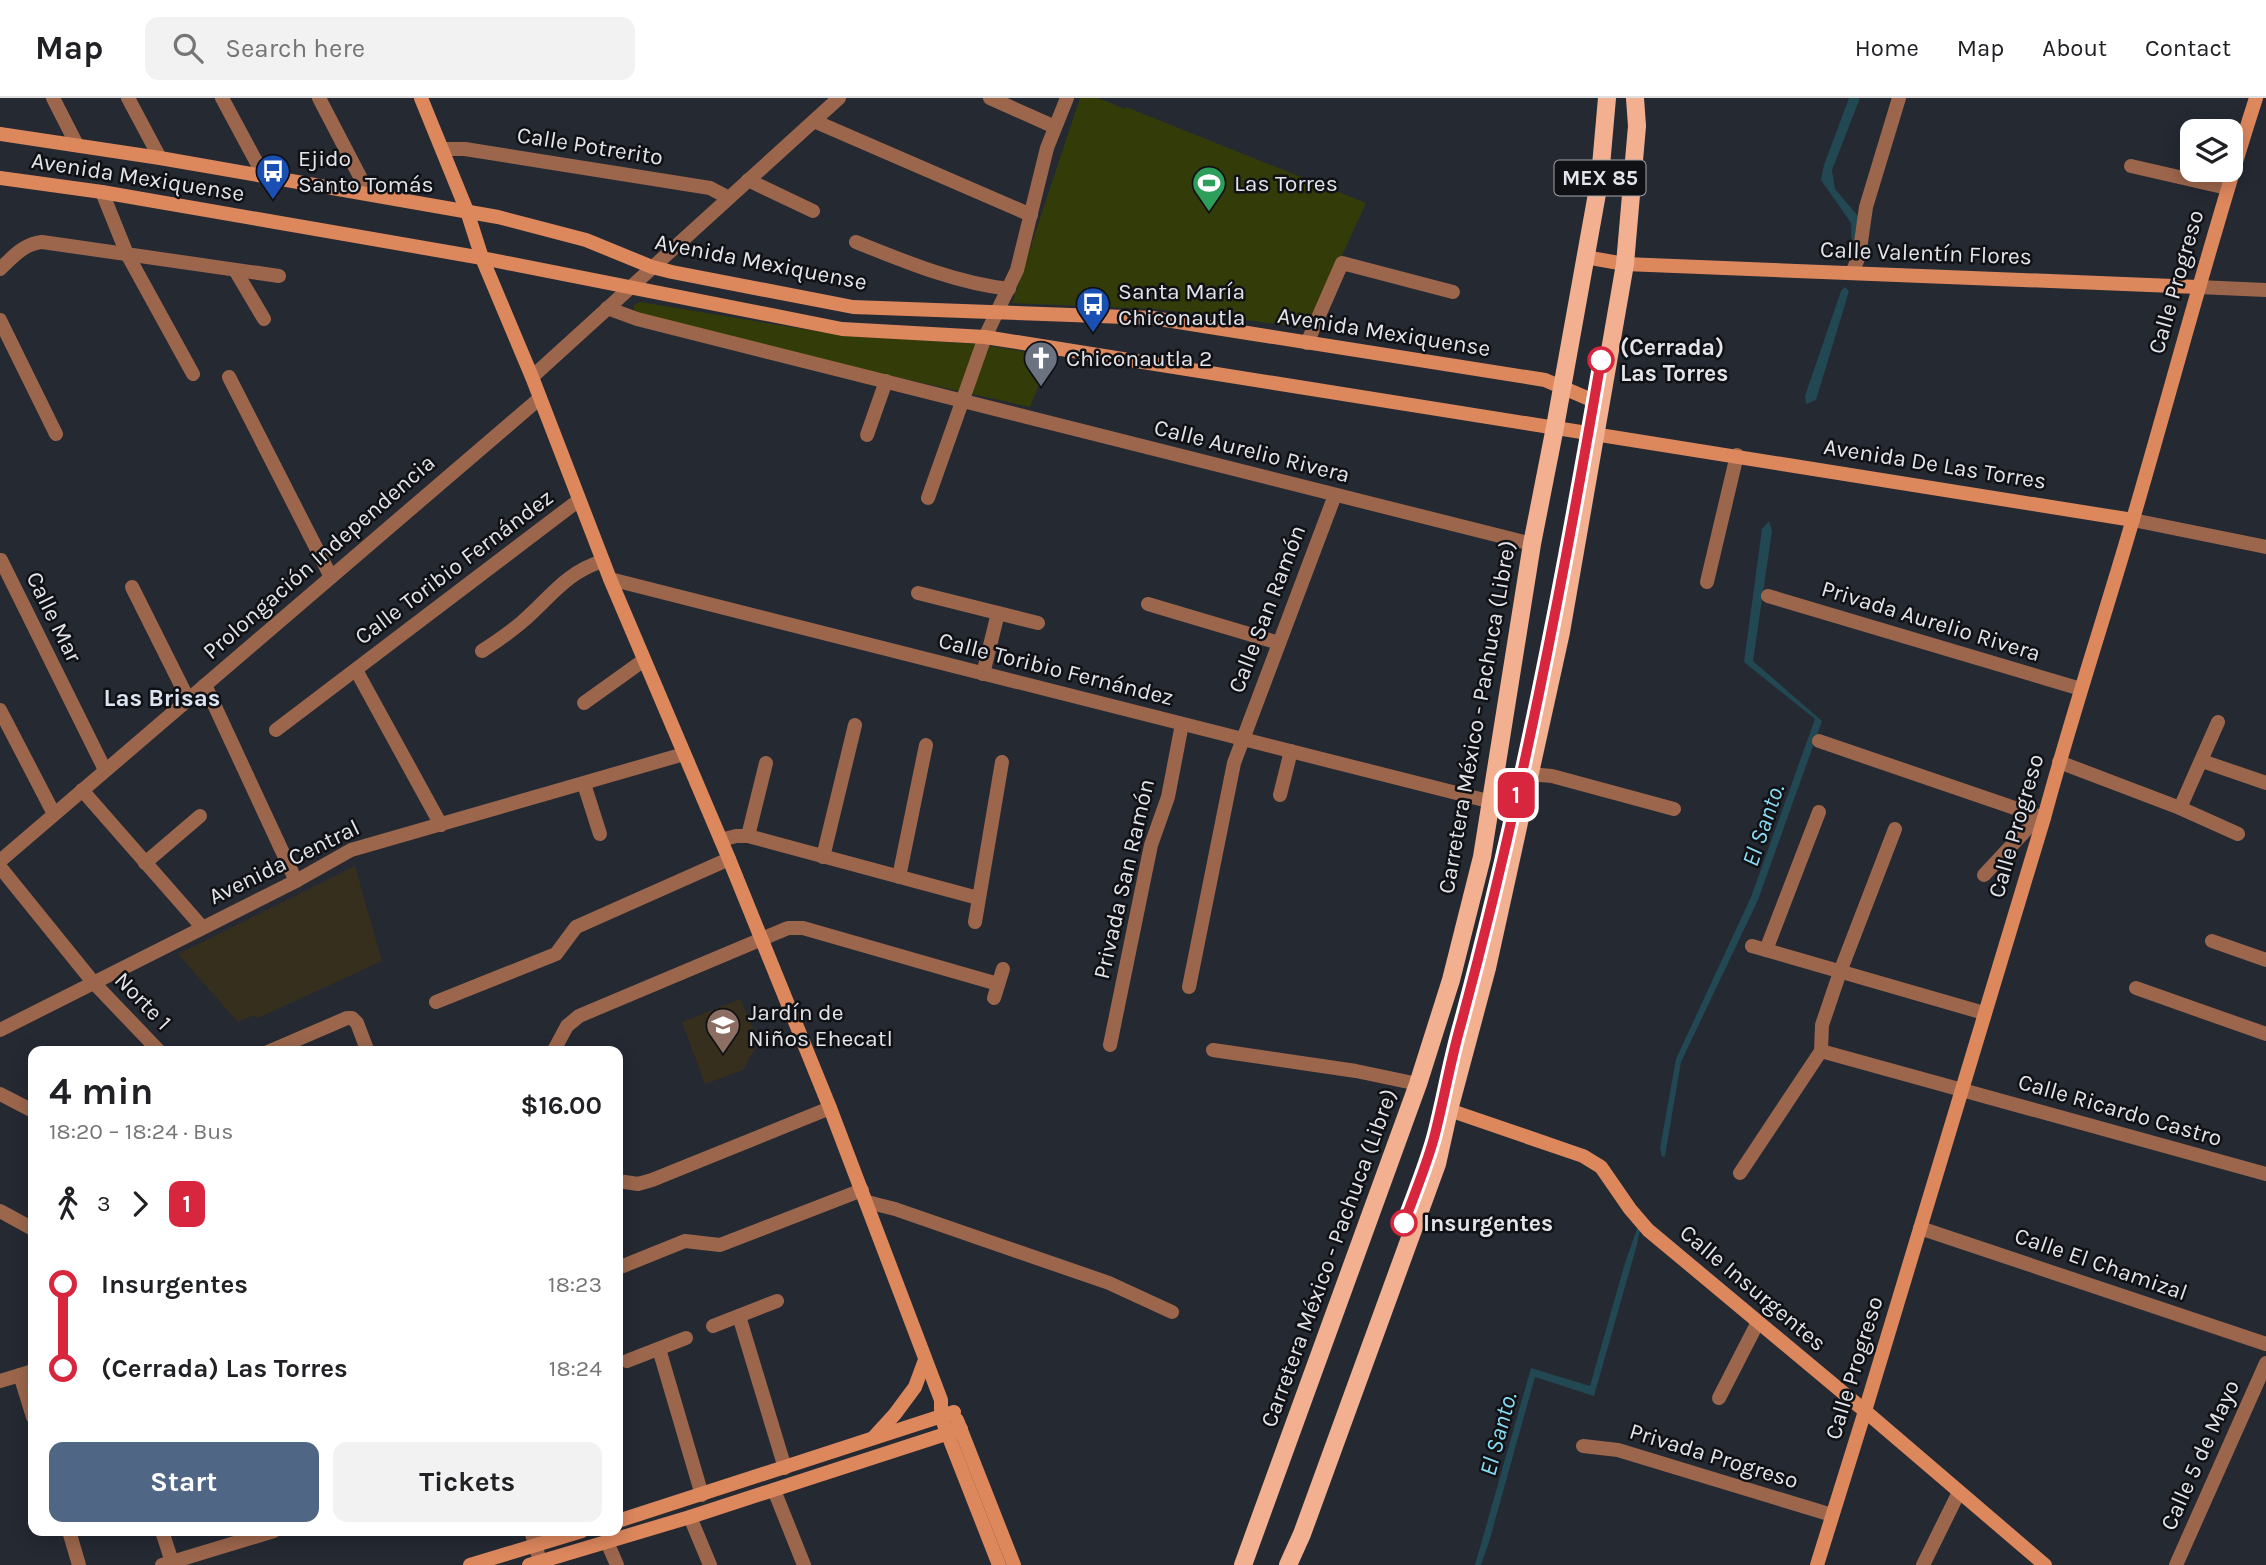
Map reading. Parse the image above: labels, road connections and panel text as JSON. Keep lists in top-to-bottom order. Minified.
{"streets":{"main road":["Avenida Mexiquense","MEX 85","Calle Valentín Flores","Calle Progreso","Avenida De Las Torres","Carretera México - Pachuca (Libre)","Calle Insurgentes"],"street":["Calle Potrerito","Calle Aurelio Rivera","Prolongación Independencia","Calle Toribio Fernández","Calle San Ramón","Calle Mar","Privada Aurelio Rivera","Avenida Central","Privada San Ramón","Norte 1","Calle Ricardo Castro","Calle El Chamizal","Calle 5 de Mayo","Privada Progreso"]},"crossings":[["Avenida Mexiquense","MEX 85"],["Avenida Mexiquense","Avenida De Las Torres"],["Avenida Mexiquense","Carretera México - Pachuca (Libre)"],["MEX 85","Calle Valentín Flores"],["MEX 85","Avenida De Las Torres"],["MEX 85","Calle Insurgentes"],["Calle Valentín Flores","Calle Progreso"],["Calle Valentín Flores","Carretera México - Pachuca (Libre)"],["Calle Progreso","Avenida De Las Torres"],["Calle Progreso","Privada Aurelio Rivera"],["Calle Progreso","Calle Ricardo Castro"],["Calle Progreso","Calle El Chamizal"],["Calle Progreso","Calle Insurgentes"],["Calle Progreso","Privada Progreso"],["Calle Aurelio Rivera","Calle San Ramón"],["Calle Aurelio Rivera","Carretera México - Pachuca (Libre)"],["Prolongación Independencia","Calle Mar"],["Calle Toribio Fernández","Calle San Ramón"],["Calle Toribio Fernández","Carretera México - Pachuca (Libre)"],["Calle Toribio Fernández","Privada San Ramón"],["Avenida Central","Norte 1"]],"districts":["Las Brisas"],"water":["El Santo."],"places":{"bus stop":["Ejido Santo Tomás","Santa María Chiconautla"],"sports":["Las Torres"],"other":["(Cerrada) Las Torres","Insurgentes"],"church":["Chiconautla 2"],"school or university":["Jardín de Niños Ehecatl"]},"lines":["bus line 1"],"page":{"header":"Map","search":"Search here","nav":["Home","Map","About","Contact"],"on_map":"1","heading":["4 min","18:20 – 18:24 · Bus","$16.00"],"legs":["3","1"],"list":[{"name":"Insurgentes","value":"18:23"},{"name":"(Cerrada) Las Torres","value":"18:24"}],"buttons":["Start","Tickets"]}}
